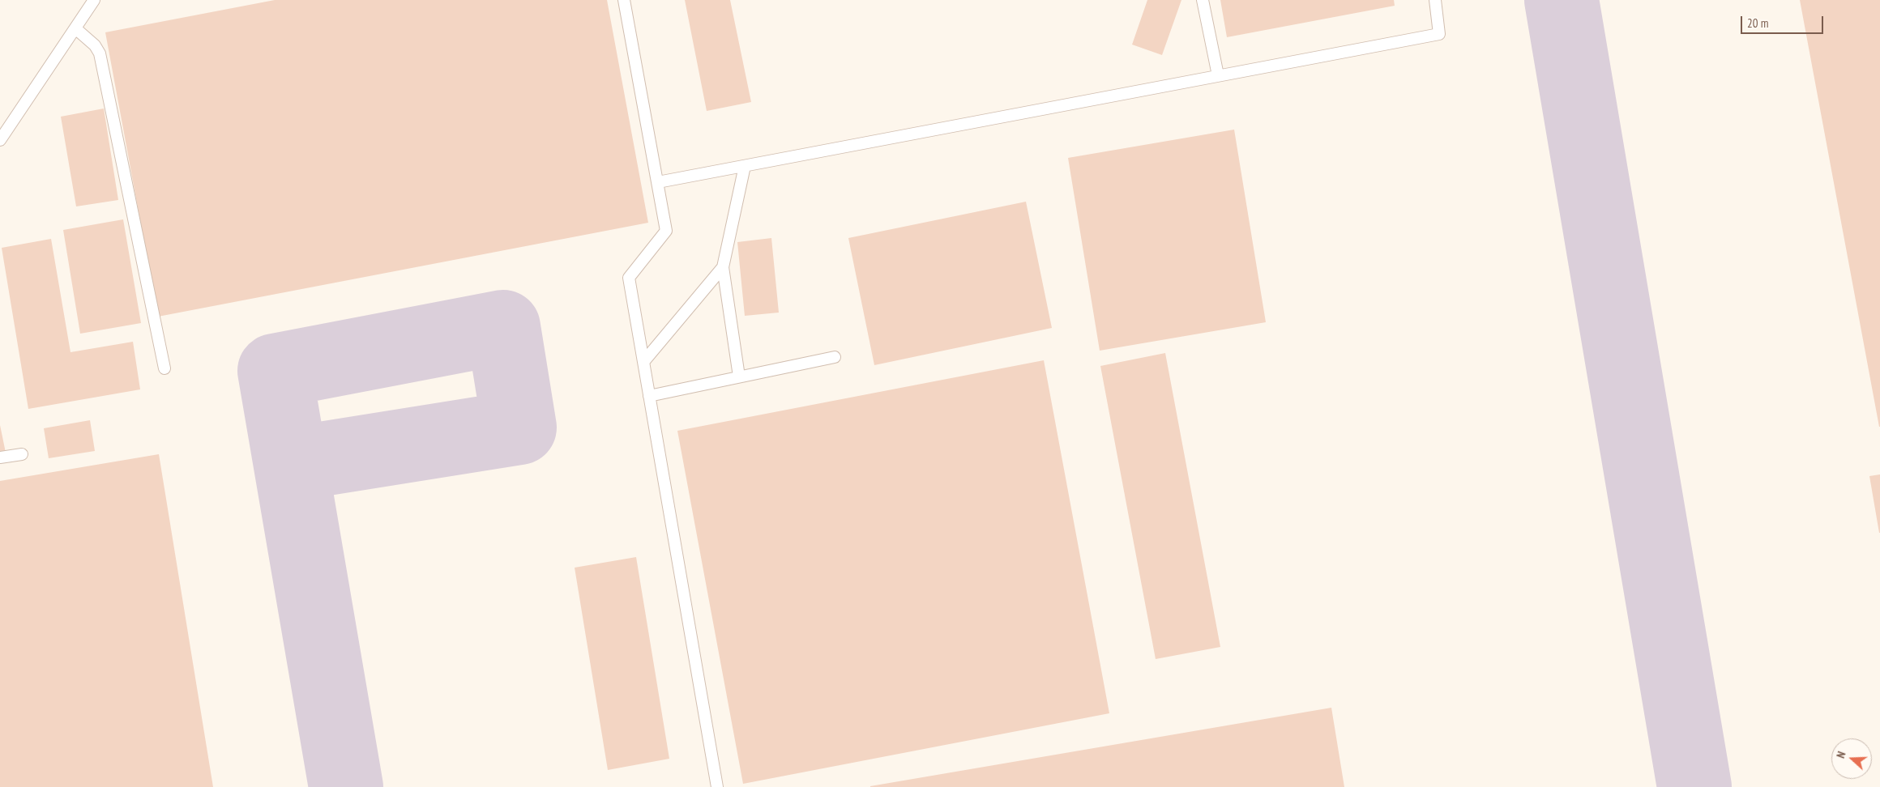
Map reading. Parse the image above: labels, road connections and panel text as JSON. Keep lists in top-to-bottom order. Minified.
{"scale_bar":"20 m","north":"left"}
